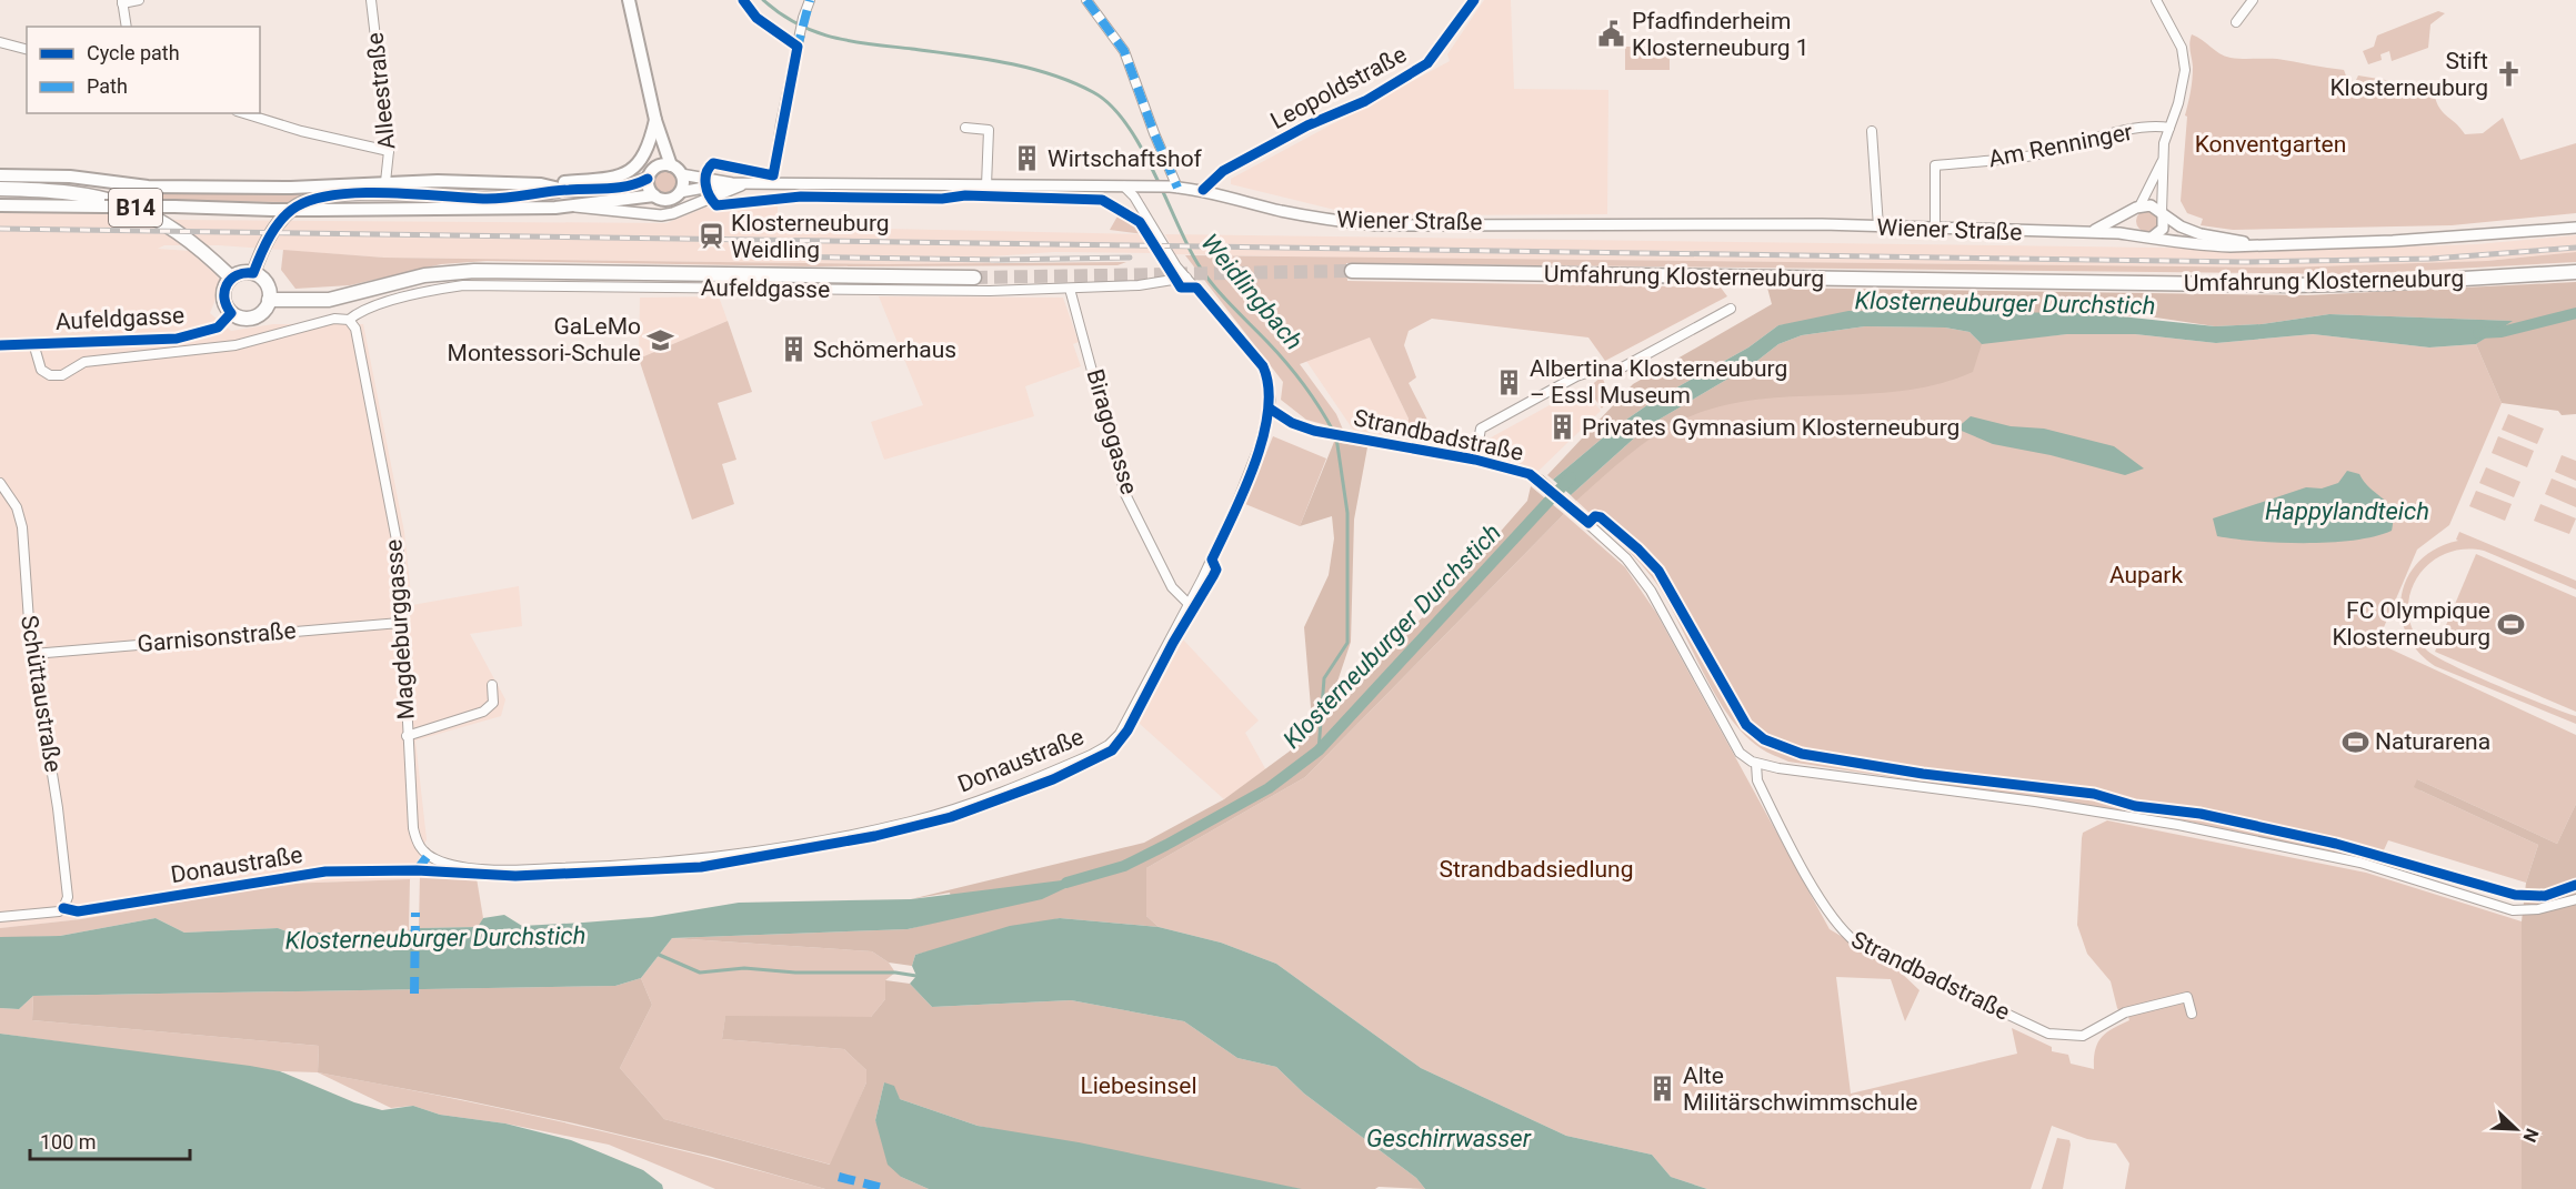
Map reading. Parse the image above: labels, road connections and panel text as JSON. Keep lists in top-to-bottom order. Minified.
{"streets":{"main road":["B14","Wiener Straße","Umfahrung Klosterneuburg"],"street":["Leopoldstraße","Alleestraße","Am Renninger","Aufeldgasse","Biragogasse","Strandbadstraße","Magdeburggasse","Garnisonstraße","Schüttaustraße","Donaustraße"]},"crossings":[["Leopoldstraße","Wiener Straße"],["Am Renninger","Wiener Straße"],["B14","Aufeldgasse"],["Wiener Straße","Donaustraße"],["Aufeldgasse","Biragogasse"],["Aufeldgasse","Magdeburggasse"],["Aufeldgasse","Donaustraße"],["Biragogasse","Donaustraße"],["Strandbadstraße","Donaustraße"],["Magdeburggasse","Garnisonstraße"],["Magdeburggasse","Donaustraße"],["Garnisonstraße","Schüttaustraße"]],"water":["Weidlingbach","Klosterneuburger Durchstich","Happylandteich","Geschirrwasser"],"parks":["Konventgarten","Aupark","Strandbadsiedlung","Liebesinsel"],"places":{"public building":["Pfadfinderheim Klosterneuburg 1"],"church":["Stift Klosterneuburg"],"building":["Wirtschaftshof","Schömerhaus","Albertina Klosterneuburg – Essl Museum","Privates Gymnasium Klosterneuburg","Alte Militärschwimmschule"],"station":["Klosterneuburg Weidling"],"school or university":["GaLeMo Montessori-Schule"],"sports":["FC Olympique Klosterneuburg","Naturarena"]},"legend":["Cycle path","Path"],"scale_bar":"100 m","north":"bottom right"}
